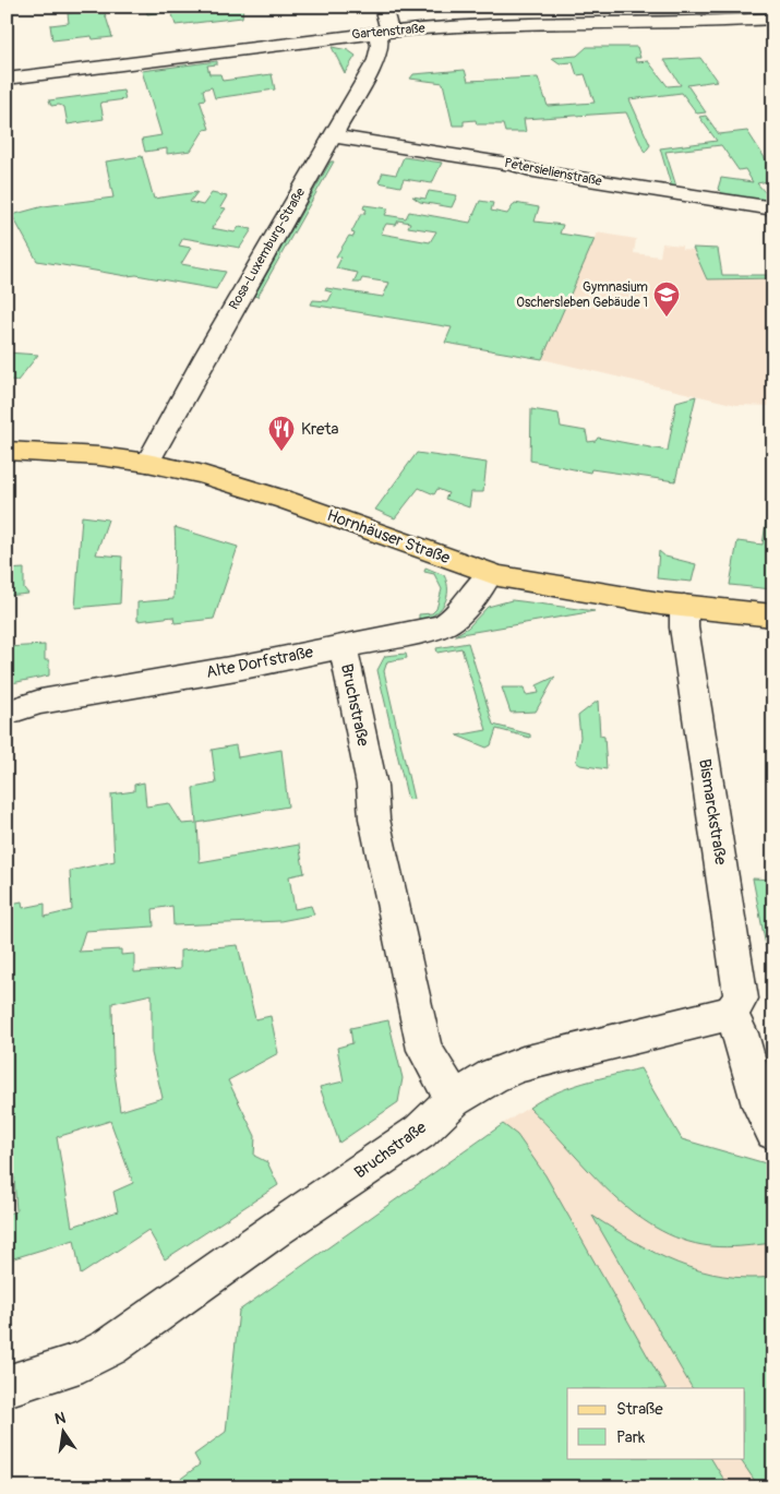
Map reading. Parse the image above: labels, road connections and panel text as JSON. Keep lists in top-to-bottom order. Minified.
{"streets":{"main road":["Hornhäuser Straße"],"street":["Gartenstraße","Petersielienstraße","Rosa-Luxemburg-Straße","Alte Dorfstraße","Bruchstraße","Bismarckstraße"]},"crossings":[["Gartenstraße","Rosa-Luxemburg-Straße"],["Petersielienstraße","Rosa-Luxemburg-Straße"],["Rosa-Luxemburg-Straße","Hornhäuser Straße"],["Hornhäuser Straße","Alte Dorfstraße"],["Hornhäuser Straße","Bismarckstraße"],["Alte Dorfstraße","Bruchstraße"]],"places":{"school or university":["Gymnasium Oschersleben Gebäude 1"],"restaurant":["Kreta"]},"legend":["Straße","Park"],"north":"top"}
